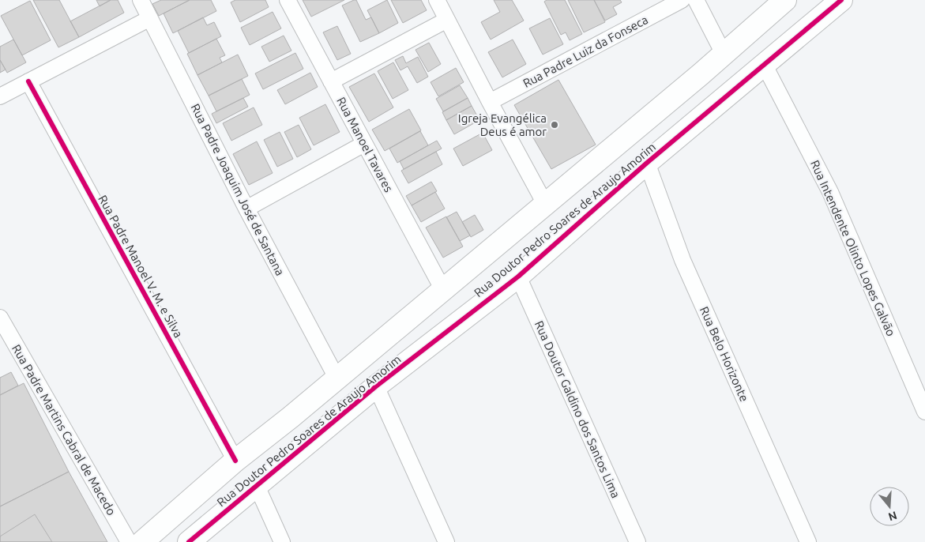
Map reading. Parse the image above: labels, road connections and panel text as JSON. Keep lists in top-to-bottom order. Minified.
{"streets":{"street":["Rua Padre Luiz da Fonseca","Rua Manoel Tavares","Rua Padre Joaquim José de Santana","Rua Doutor Pedro Soares de Araujo Amorim","Rua Intendente Olinto Lopes Galvão","Rua Padre Manoel V. M. e Silva","Rua Belo Horizonte","Rua Doutor Galdino dos Santos Lima","Rua Padre Martins Cabral de Macedo"]},"crossings":[["Rua Manoel Tavares","Rua Doutor Pedro Soares de Araujo Amorim"],["Rua Padre Joaquim José de Santana","Rua Doutor Pedro Soares de Araujo Amorim"],["Rua Doutor Pedro Soares de Araujo Amorim","Rua Intendente Olinto Lopes Galvão"],["Rua Doutor Pedro Soares de Araujo Amorim","Rua Padre Manoel V. M. e Silva"],["Rua Doutor Pedro Soares de Araujo Amorim","Rua Belo Horizonte"],["Rua Doutor Pedro Soares de Araujo Amorim","Rua Doutor Galdino dos Santos Lima"]],"places":["Igreja Evangélica Deus é amor"],"north":"bottom"}
